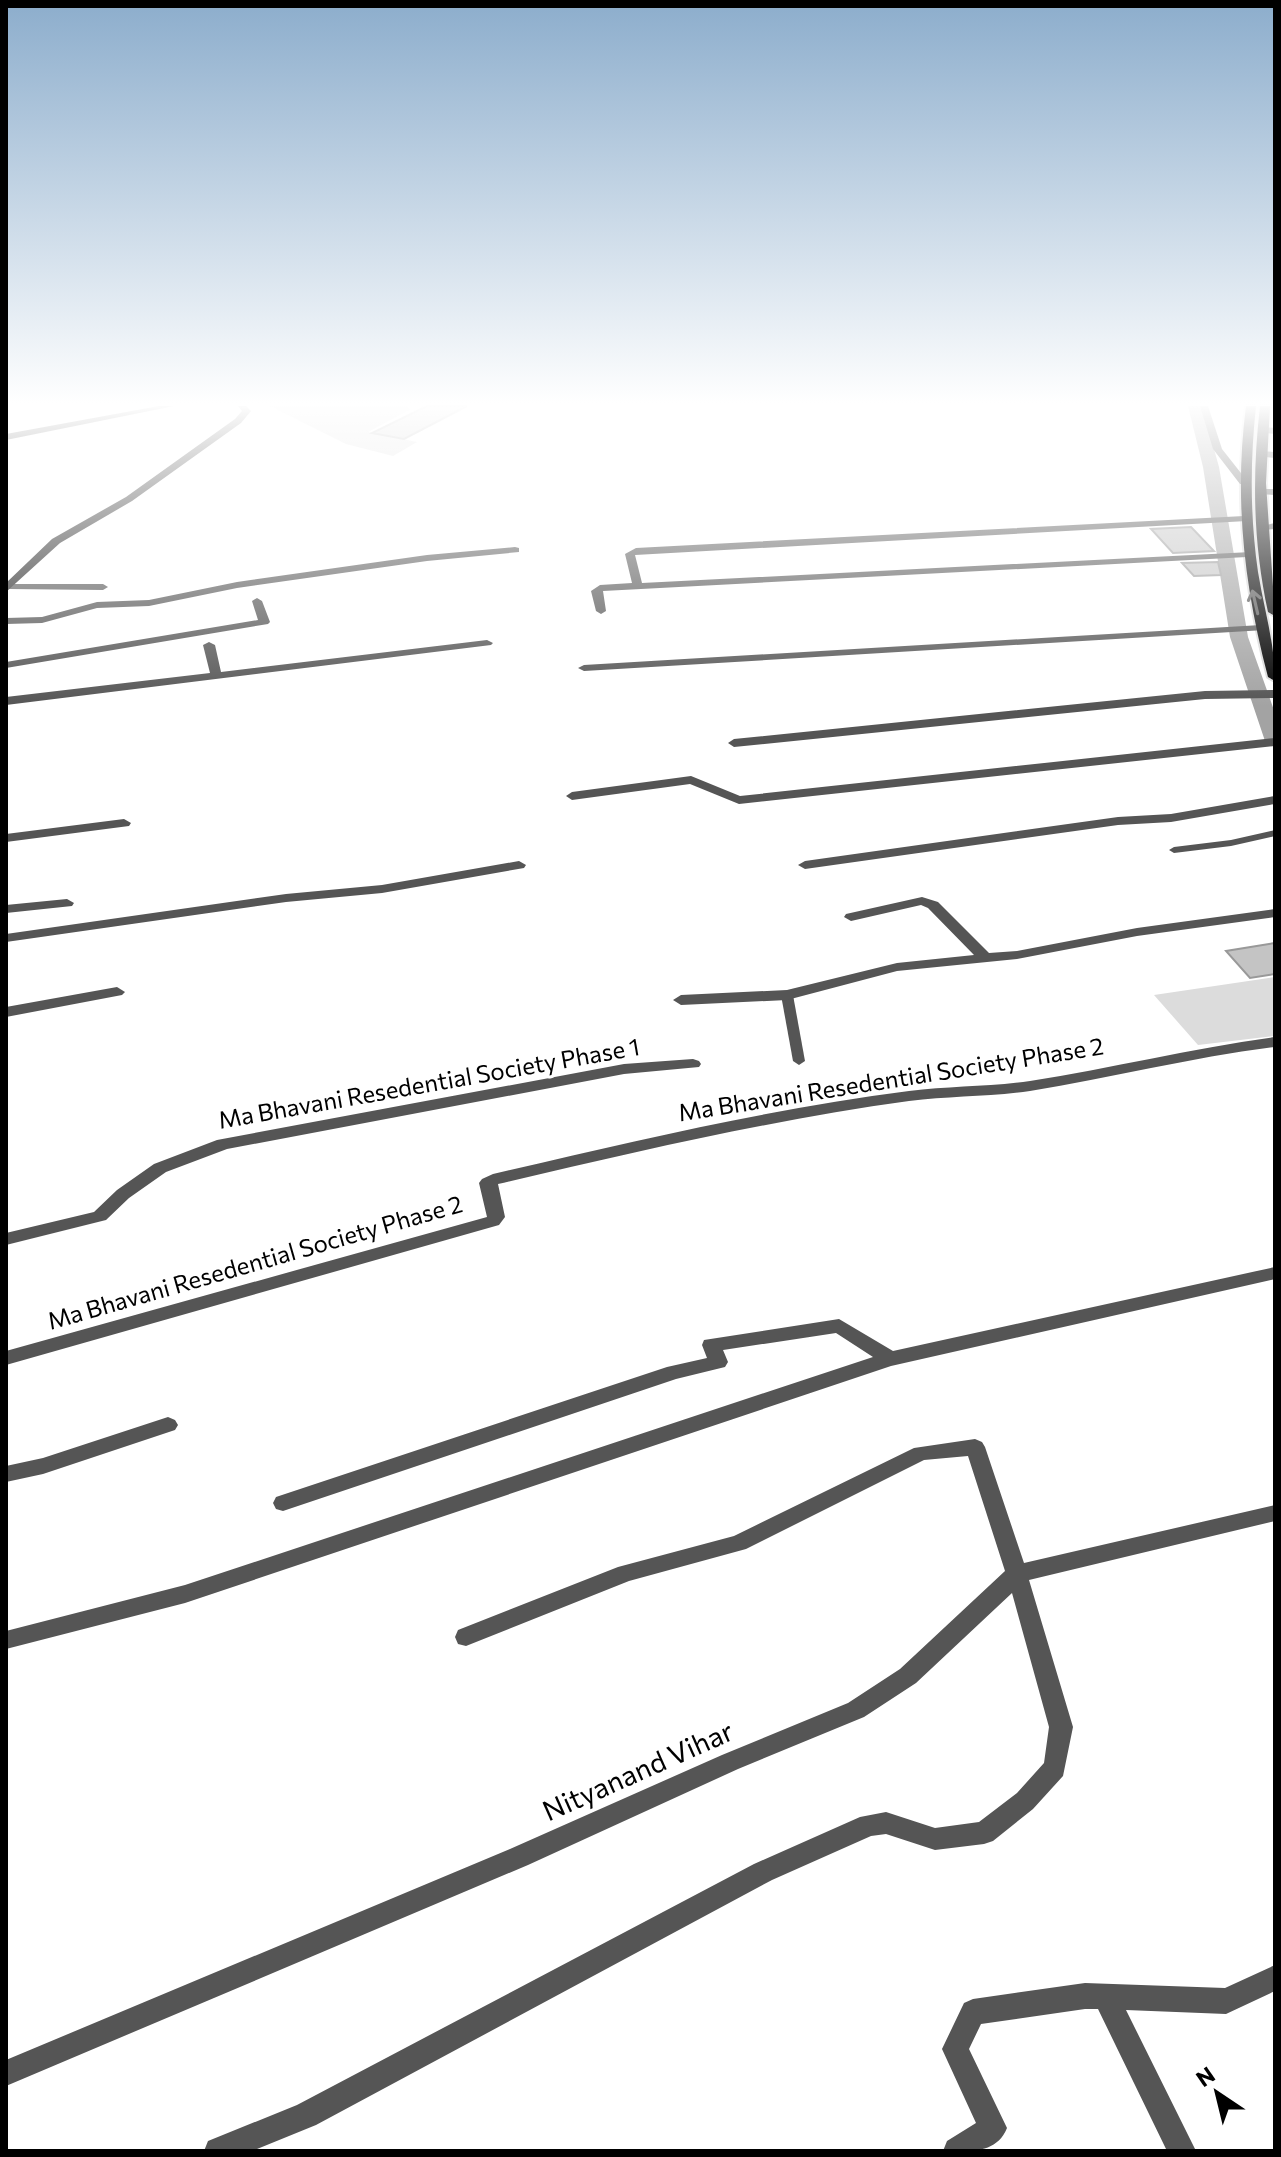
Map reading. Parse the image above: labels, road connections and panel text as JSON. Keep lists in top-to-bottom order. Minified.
{"streets":{"street":["Ma Bhavani Resedential Society Phase 2","Ma Bhavani Resedential Society Phase 1","Nityanand Vihar"]},"north":"top left"}
